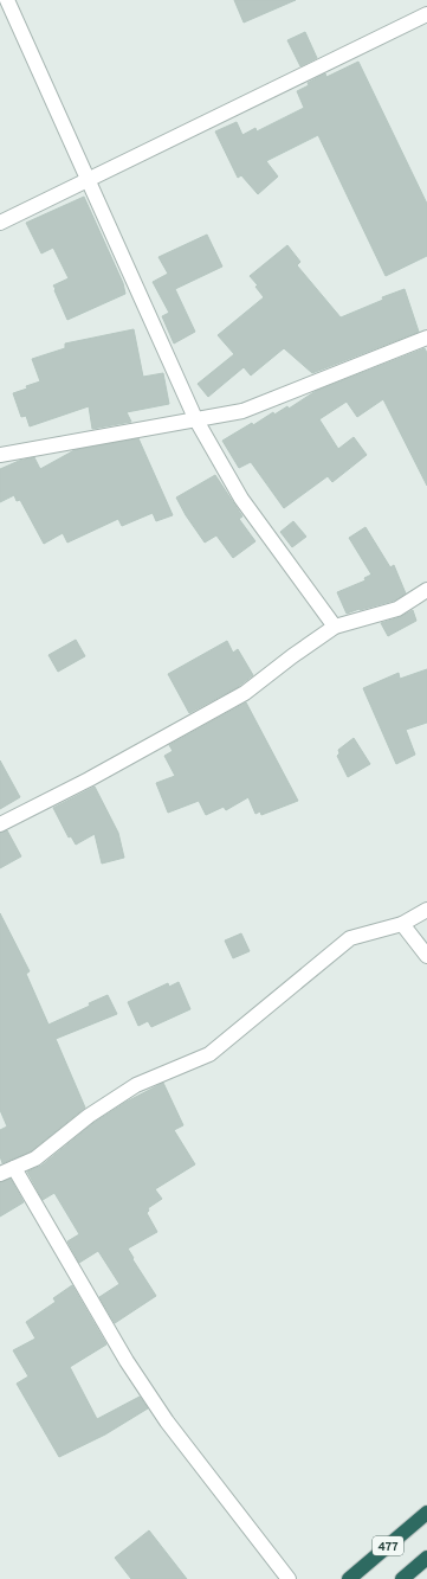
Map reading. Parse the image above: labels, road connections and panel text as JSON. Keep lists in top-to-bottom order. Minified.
{"streets":{"highway":["477"]}}
